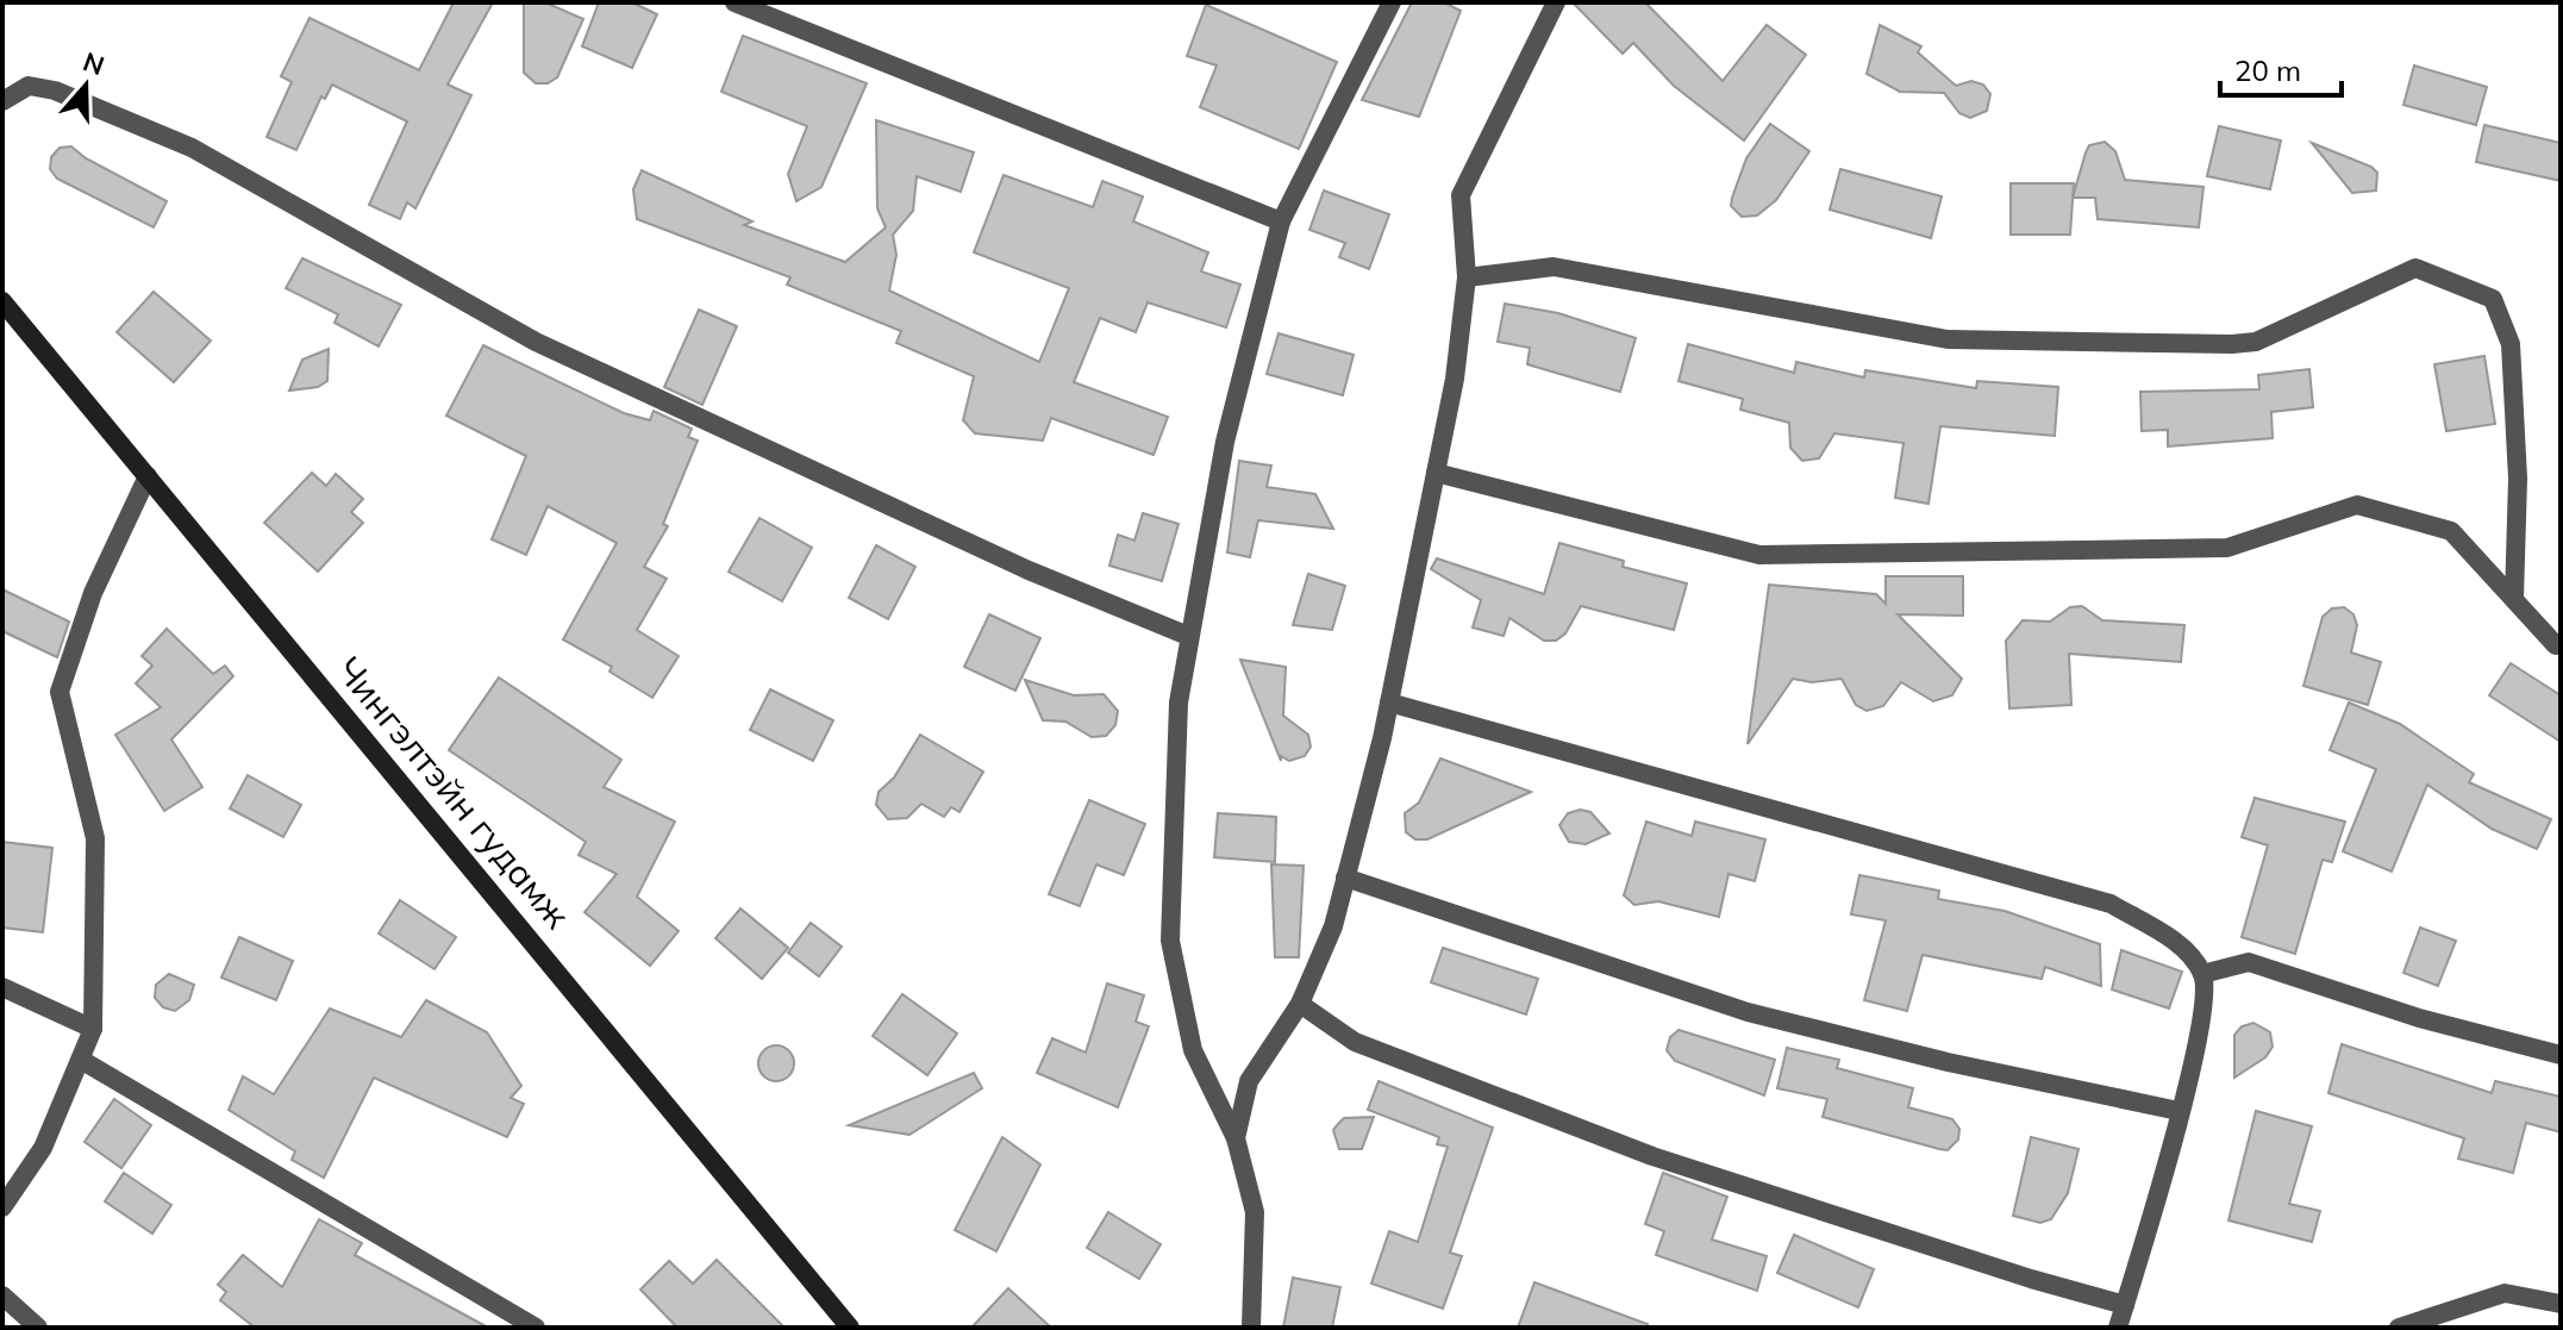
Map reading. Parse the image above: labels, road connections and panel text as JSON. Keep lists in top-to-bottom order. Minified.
{"streets":{"main road":["Чингэлтэйн гудамж"]},"scale_bar":"20 m","north":"top"}
